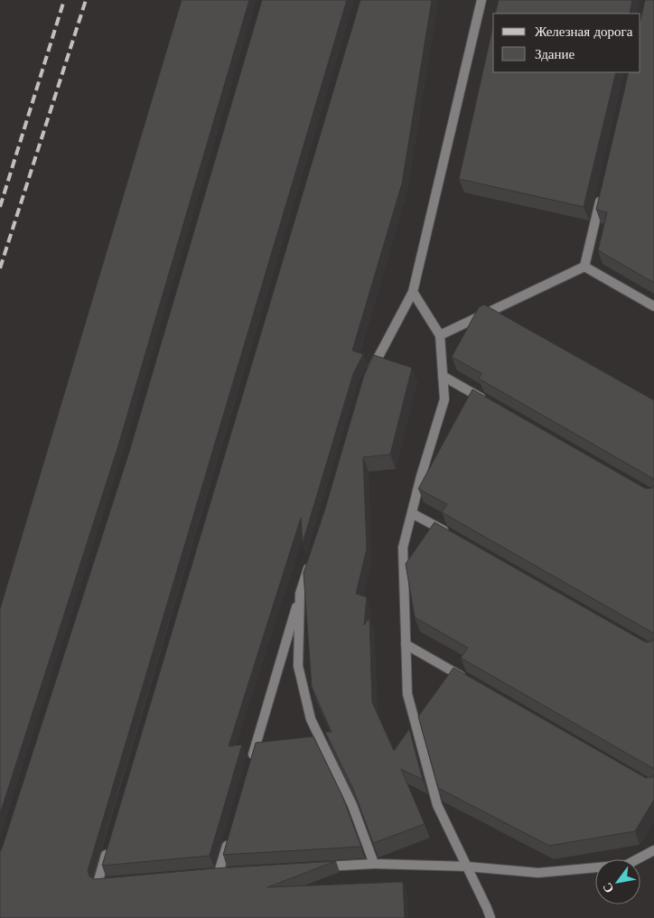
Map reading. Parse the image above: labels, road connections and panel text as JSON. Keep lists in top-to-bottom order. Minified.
{"legend":["Железная дорога","Здание"],"north":"bottom left"}
